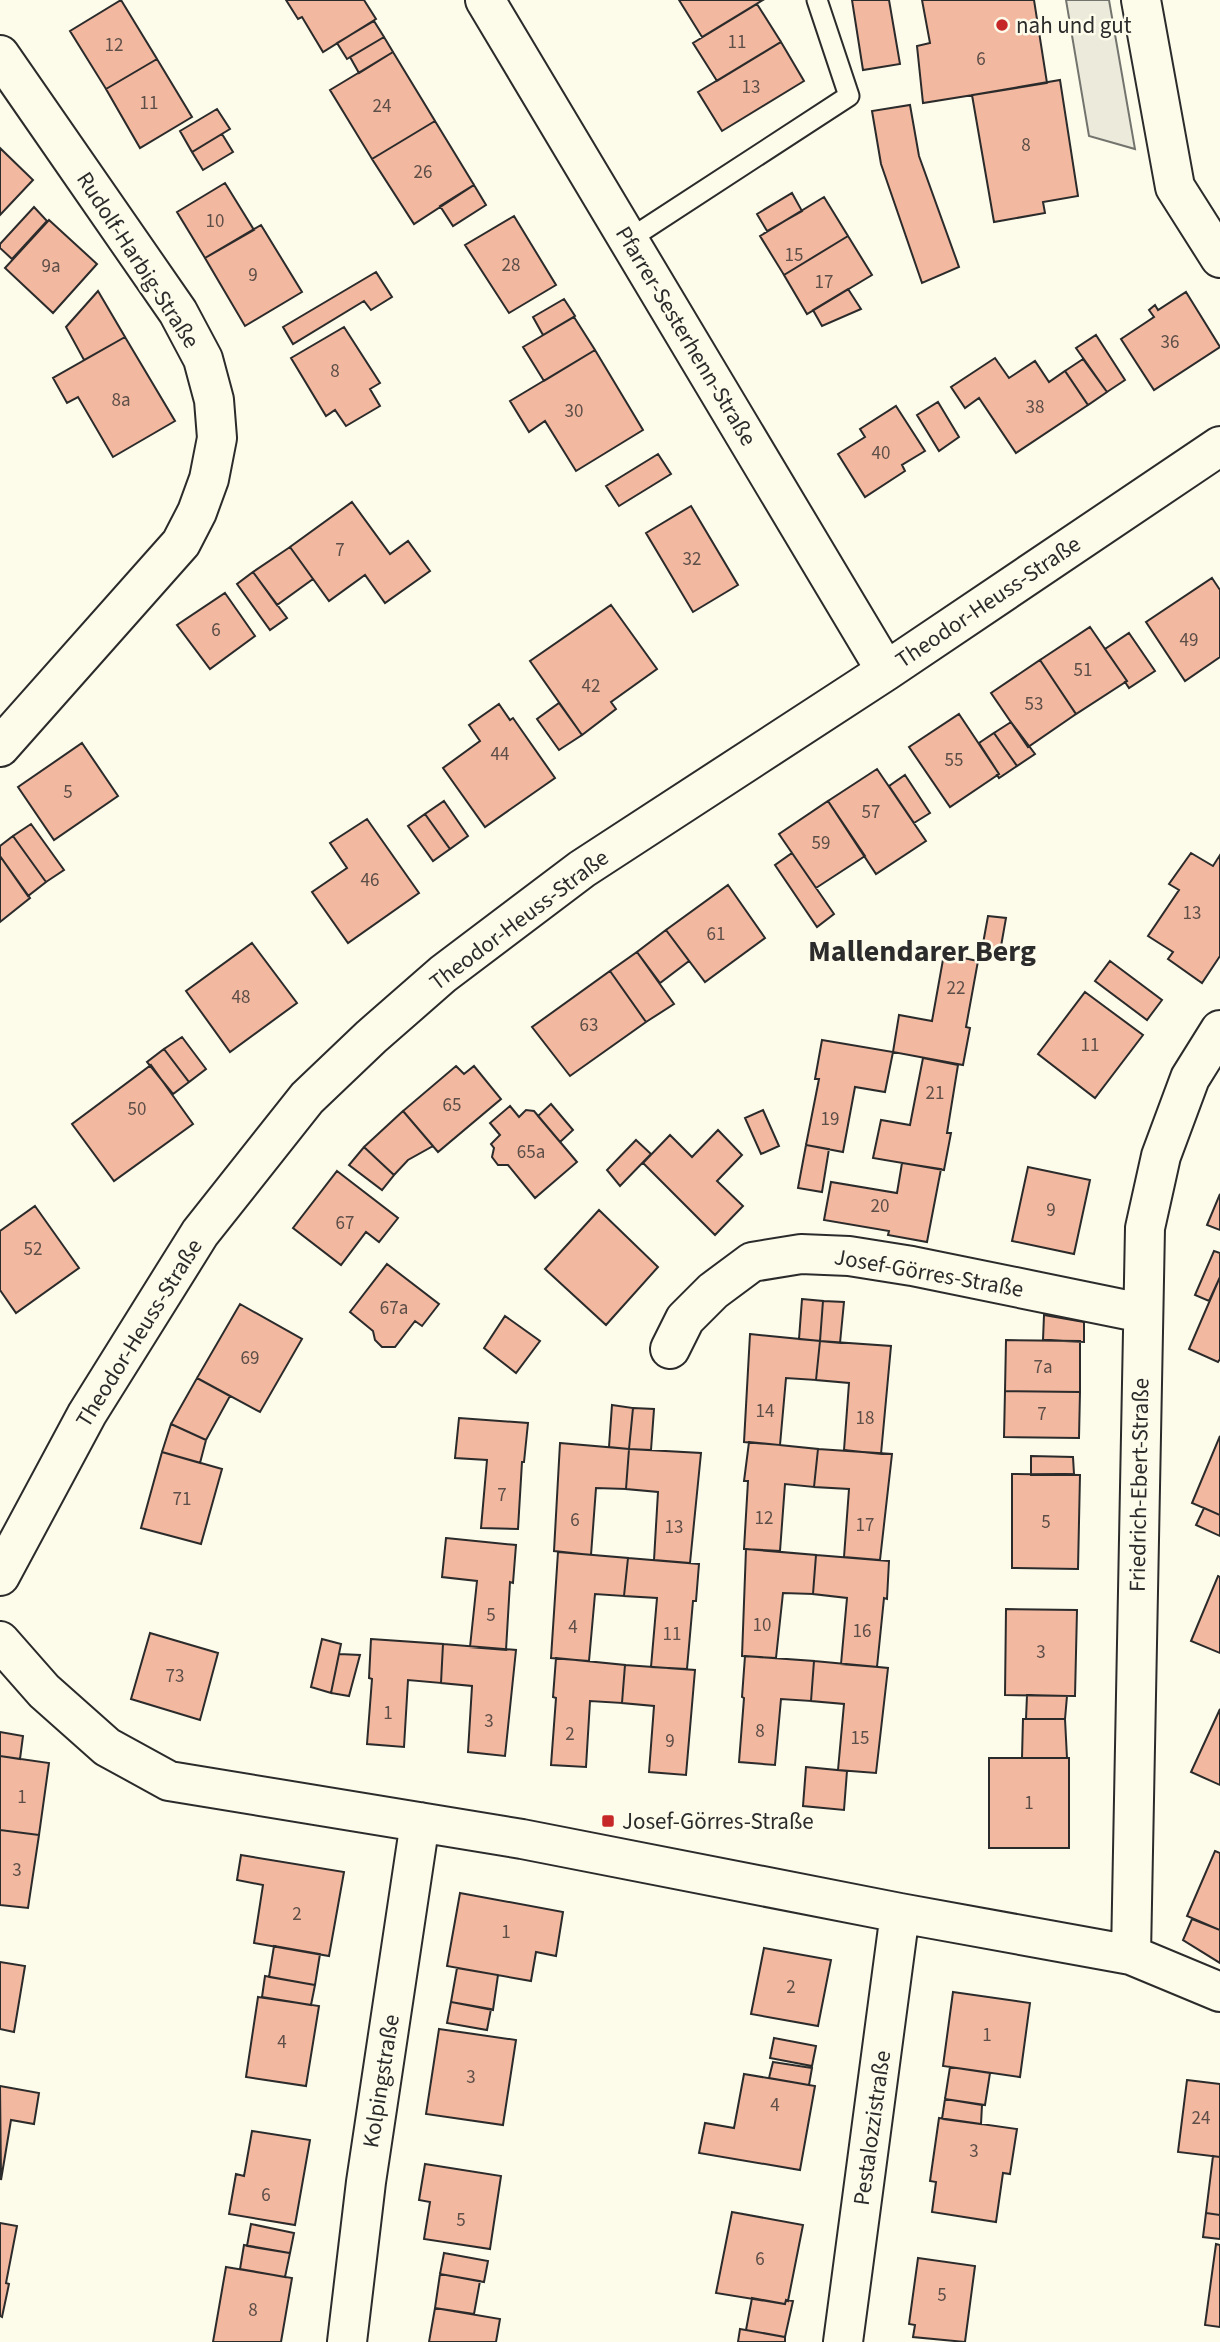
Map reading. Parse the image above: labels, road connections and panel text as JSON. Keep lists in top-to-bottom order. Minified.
{"streets":{"street":["Rudolf-Harbig-Straße","Pfarrer-Sesterhenn-Straße","Theodor-Heuss-Straße","Josef-Görres-Straße","Friedrich-Ebert-Straße","Kolpingstraße","Pestalozzistraße"]},"crossings":[["Pfarrer-Sesterhenn-Straße","Theodor-Heuss-Straße"],["Josef-Görres-Straße","Friedrich-Ebert-Straße"]],"districts":["Mallendarer Berg"],"places":{"other":["nah und gut"],"transit":["Josef-Görres-Straße"]},"house_numbers":["11","12","6","13","11","24","8","26","10","15","28","9a","9","17","36","8","8a","38","30","40","7","32","6","49","51","42","53","44","55","5","57","59","46","13","61","22","48","63","11","21","65","50","19","65a","20","9","67","52","67a","69","7a","14","7","18","7","71","12","6","5","17","13","5","10","4","16","11","3","73","1","3","8","2","15","9","1","1","3","2","1","2","1","4","3","4","24","3","6","5","6","5","8"]}
